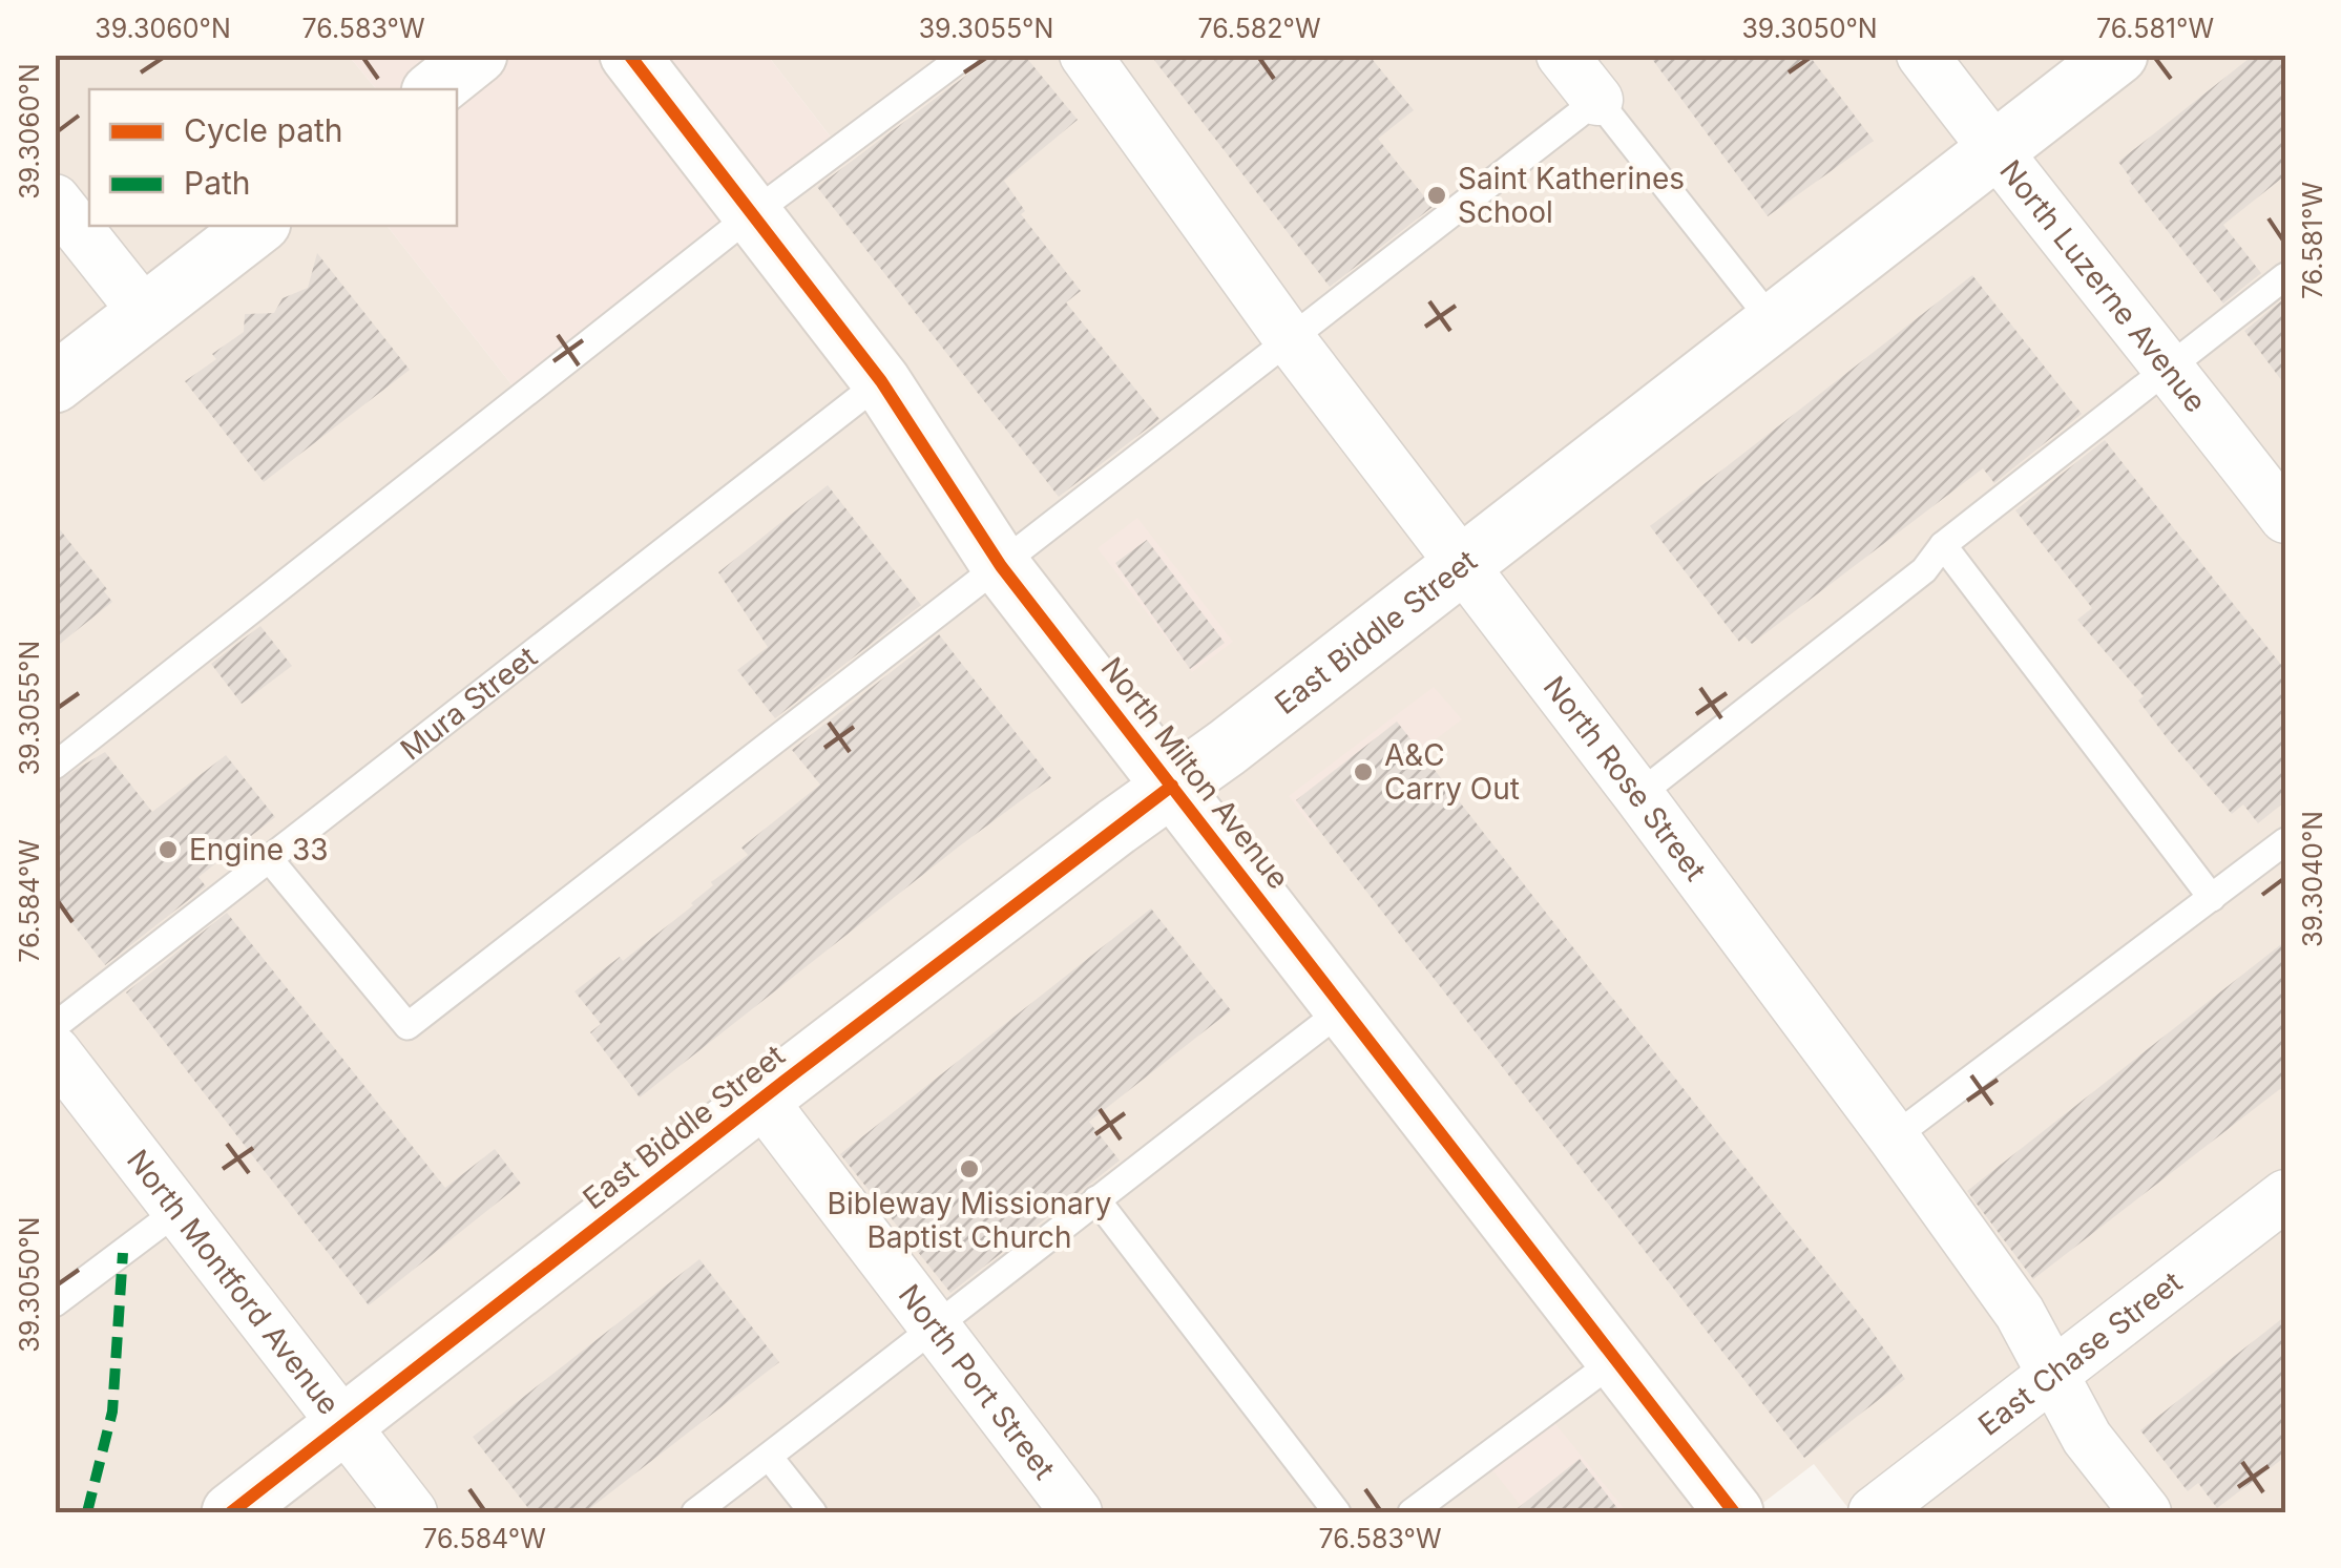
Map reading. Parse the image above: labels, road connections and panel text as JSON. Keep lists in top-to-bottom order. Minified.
{"streets":{"street":["North Luzerne Avenue","East Biddle Street","North Milton Avenue","North Rose Street","North Montford Avenue","East Chase Street","North Port Street"],"lane":["Mura Street"]},"crossings":[["North Luzerne Avenue","East Biddle Street"],["East Biddle Street","North Milton Avenue"],["East Biddle Street","North Rose Street"],["East Biddle Street","North Montford Avenue"],["East Biddle Street","North Port Street"],["Mura Street","North Milton Avenue"],["North Rose Street","East Chase Street"]],"places":["Saint Katherines School","A&C Carry Out","Engine 33","Bibleway Missionary Baptist Church"],"legend":["Cycle path","Path"],"coordinates":["39.3060°N","76.583°W","39.3055°N","76.582°W","39.3050°N","76.581°W","39.3040°N","76.584°W"]}
